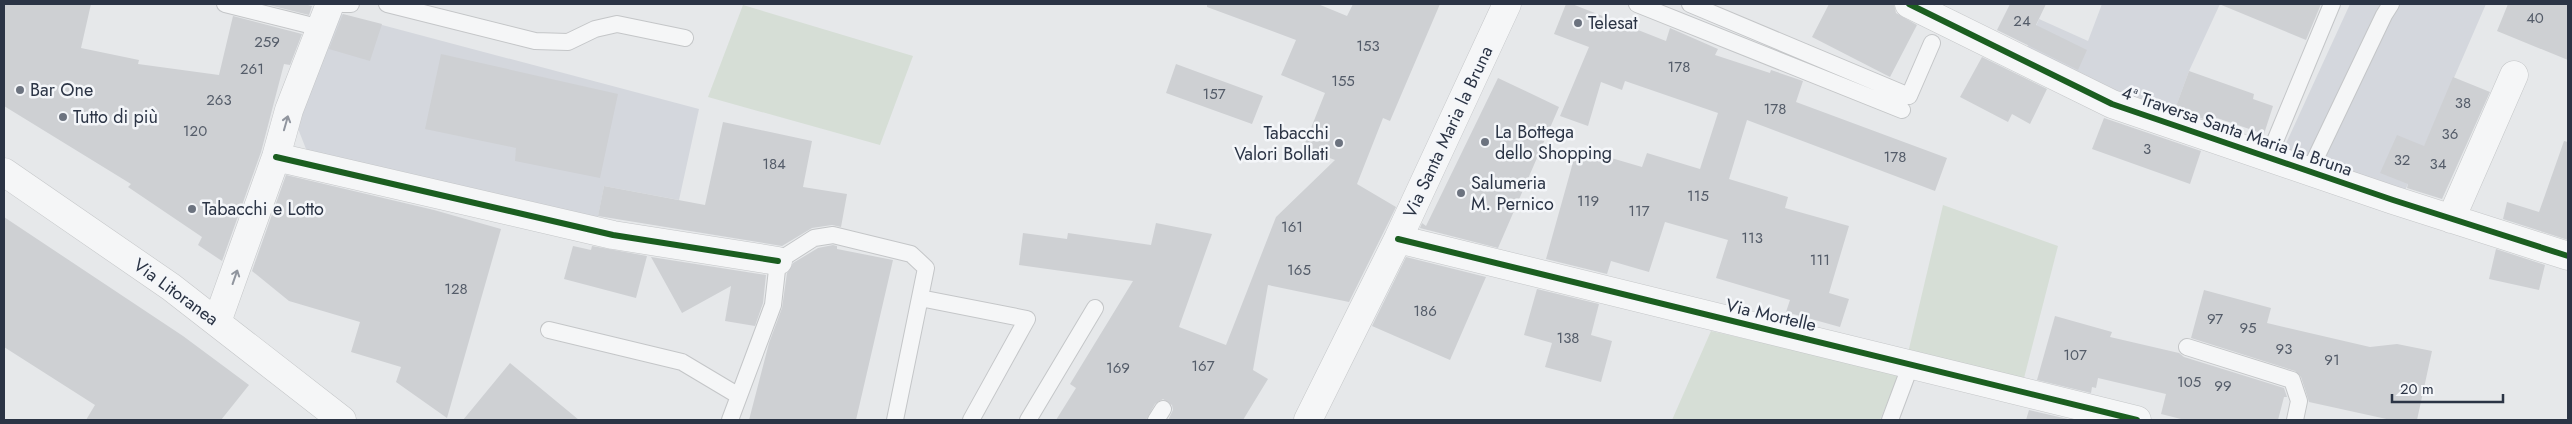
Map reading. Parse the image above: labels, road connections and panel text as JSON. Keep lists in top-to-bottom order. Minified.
{"streets":{"street":["4ª Traversa Santa Maria la Bruna","Via Santa Maria la Bruna","Via Litoranea","Via Mortelle"]},"crossings":[["Via Santa Maria la Bruna","Via Mortelle"]],"places":["Telesat","Bar One","Tutto di più","La Bottega dello Shopping","Tabacchi Valori Bollati","Salumeria M. Pernico","Tabacchi e Lotto"],"house_numbers":["40","24","259","153","178","261","155","157","263","38","178","120","36","3","178","32","184","34","115","119","117","161","113","111","165","128","186","97","95","138","93","107","91","167","169","105","99"],"scale_bar":"20 m"}
